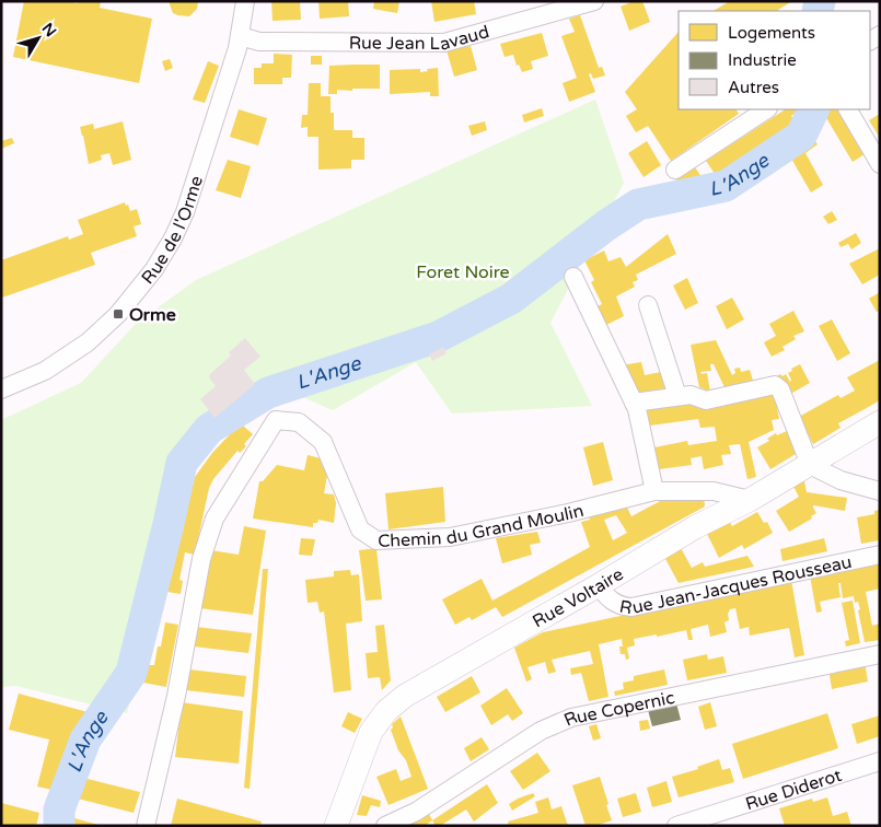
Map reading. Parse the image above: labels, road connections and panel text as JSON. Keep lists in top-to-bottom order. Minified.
{"streets":{"street":["Rue Jean Lavaud","Rue de l'Orme","Chemin du Grand Moulin","Rue Jean-Jacques Rousseau","Rue Voltaire","Rue Copernic","Rue Diderot"]},"crossings":[["Rue Jean Lavaud","Rue de l'Orme"],["Chemin du Grand Moulin","Rue Voltaire"],["Rue Jean-Jacques Rousseau","Rue Voltaire"]],"water":["L'Ange"],"parks":["Foret Noire"],"places":{"transit":["Orme"]},"legend":["Logements","Industrie","Autres"],"north":"top right"}
